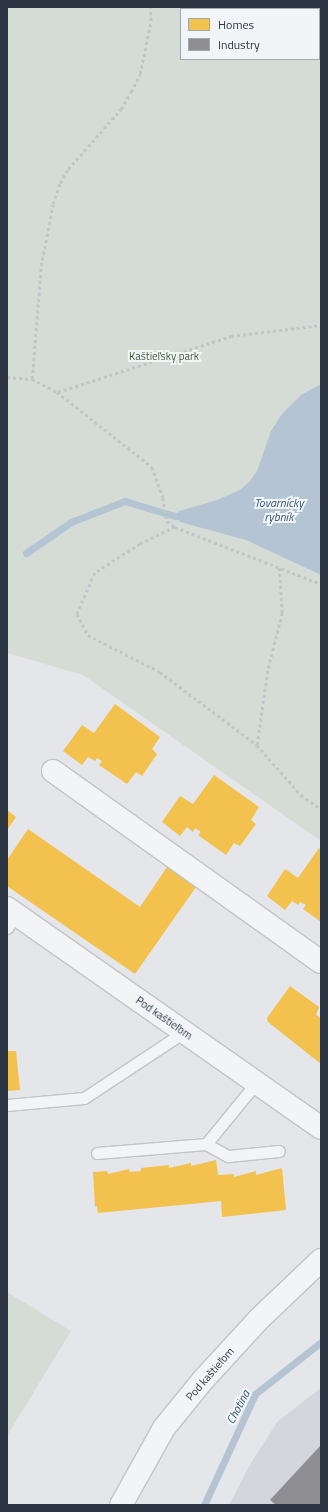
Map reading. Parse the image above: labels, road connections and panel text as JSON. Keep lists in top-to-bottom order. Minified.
{"streets":{"street":["Pod kaštieľom"]},"water":["Tovarnícky rybník","Chotina"],"parks":["Kaštieľsky park"],"legend":["Homes","Industry"]}
